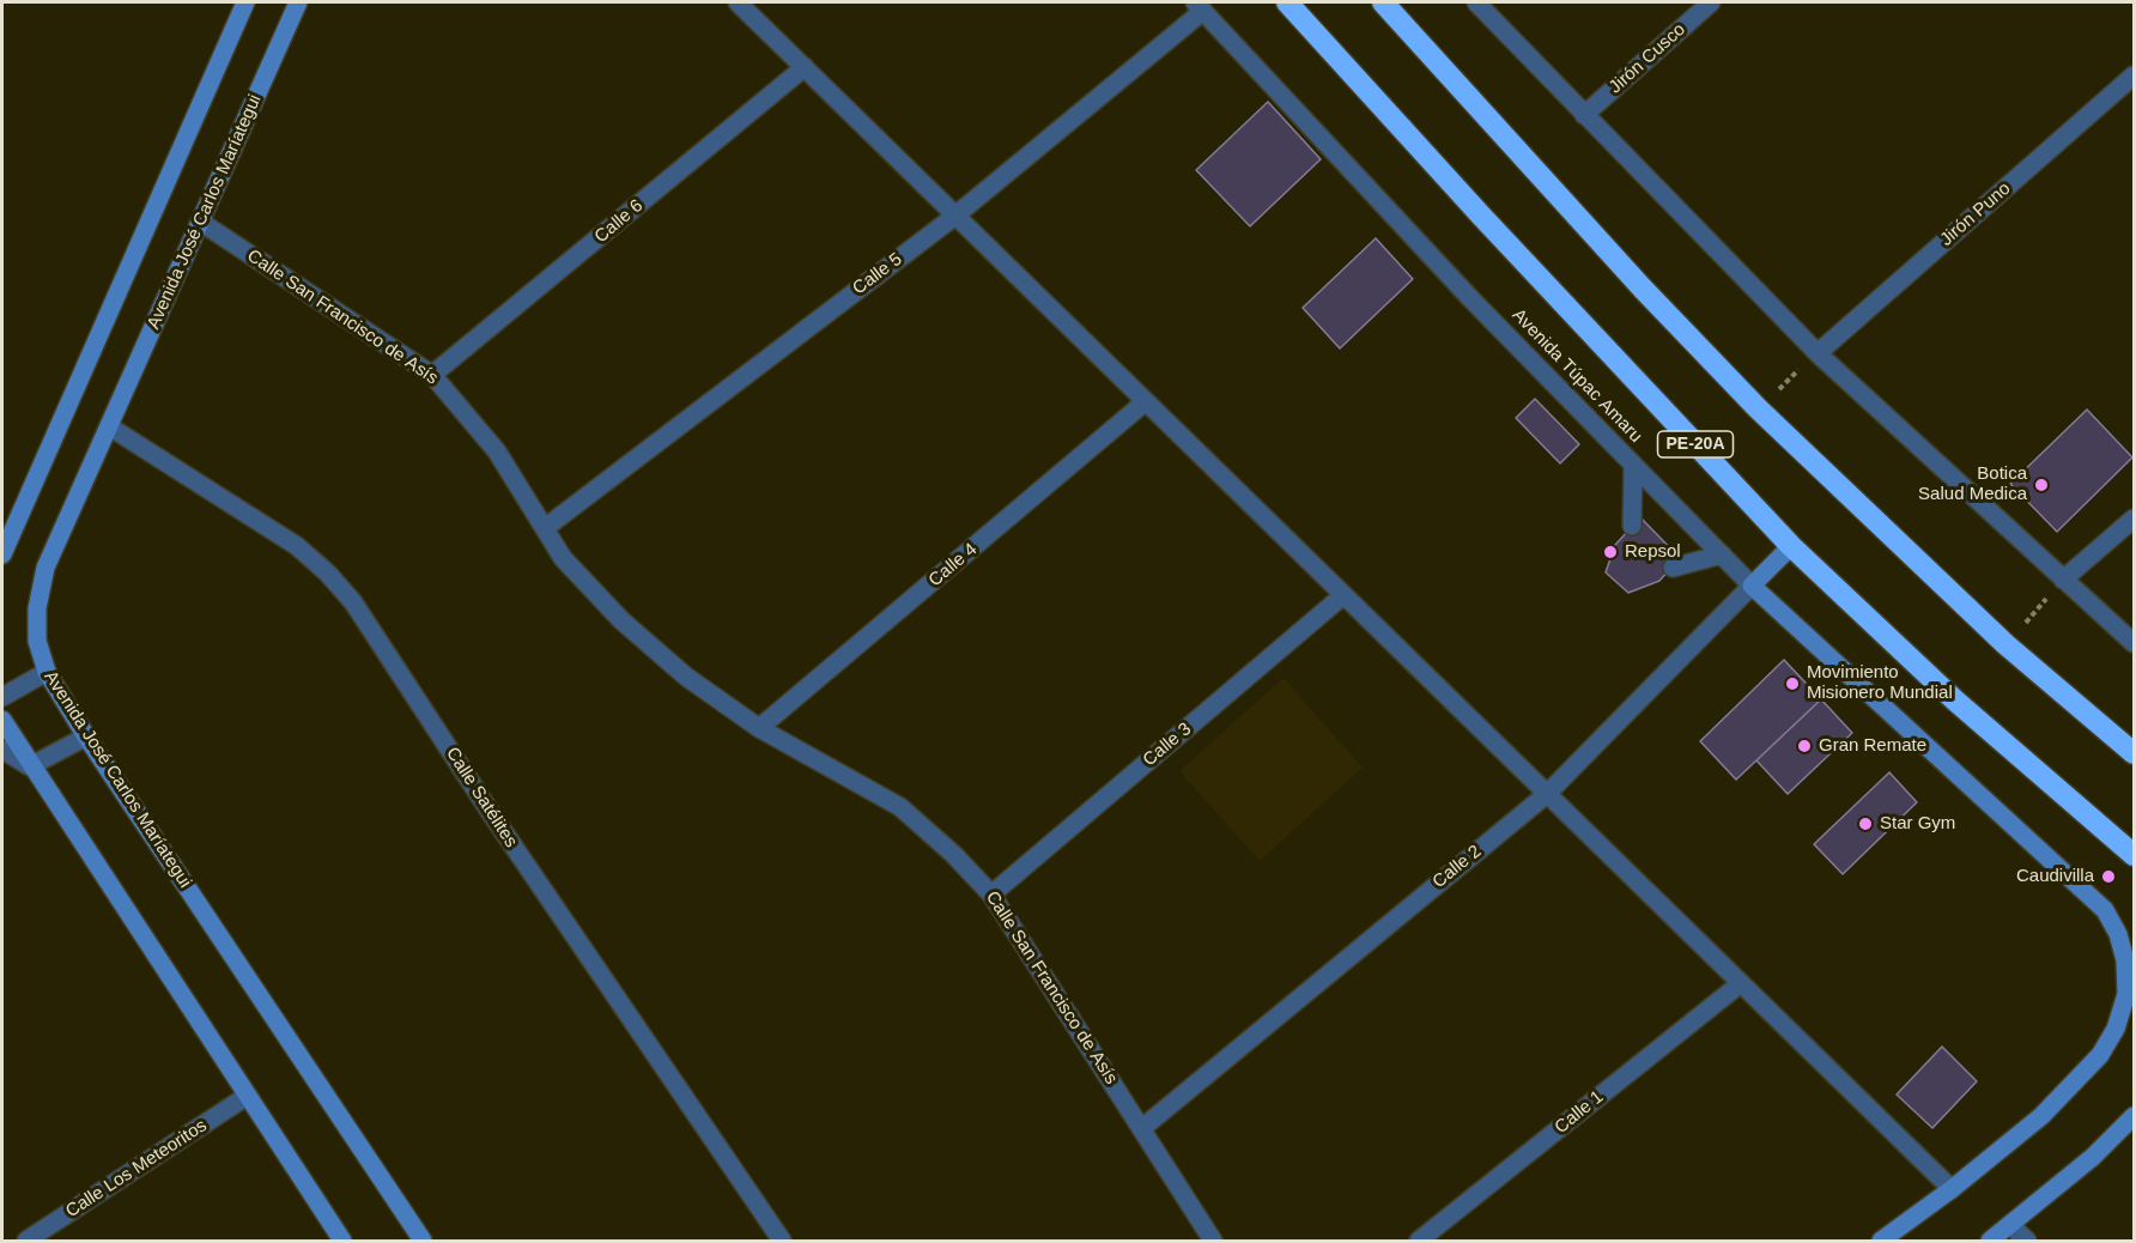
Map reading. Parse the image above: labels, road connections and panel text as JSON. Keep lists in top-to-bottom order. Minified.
{"streets":{"highway":["PE-20A"],"street":["Jirón Cusco","Avenida José Carlos Maríategui","Jirón Puno","Calle 6","Calle 5","Calle San Francisco de Asís","Avenida Túpac Amaru","Calle 4","Calle 3","Calle Satélites","Calle 2","Calle 1","Calle Los Meteoritos"]},"crossings":[["Avenida José Carlos Maríategui","Calle San Francisco de Asís"],["Avenida José Carlos Maríategui","Calle Satélites"],["Calle 6","Calle San Francisco de Asís"],["Calle 5","Calle San Francisco de Asís"],["Calle 5","Avenida Túpac Amaru"],["Calle San Francisco de Asís","Calle 4"],["Calle San Francisco de Asís","Calle 3"],["Calle San Francisco de Asís","Calle 2"],["Avenida Túpac Amaru","Calle 2"]],"places":["Botica Salud Medica","Repsol","Movimiento Misionero Mundial","Gran Remate","Star Gym","Caudivilla"]}
